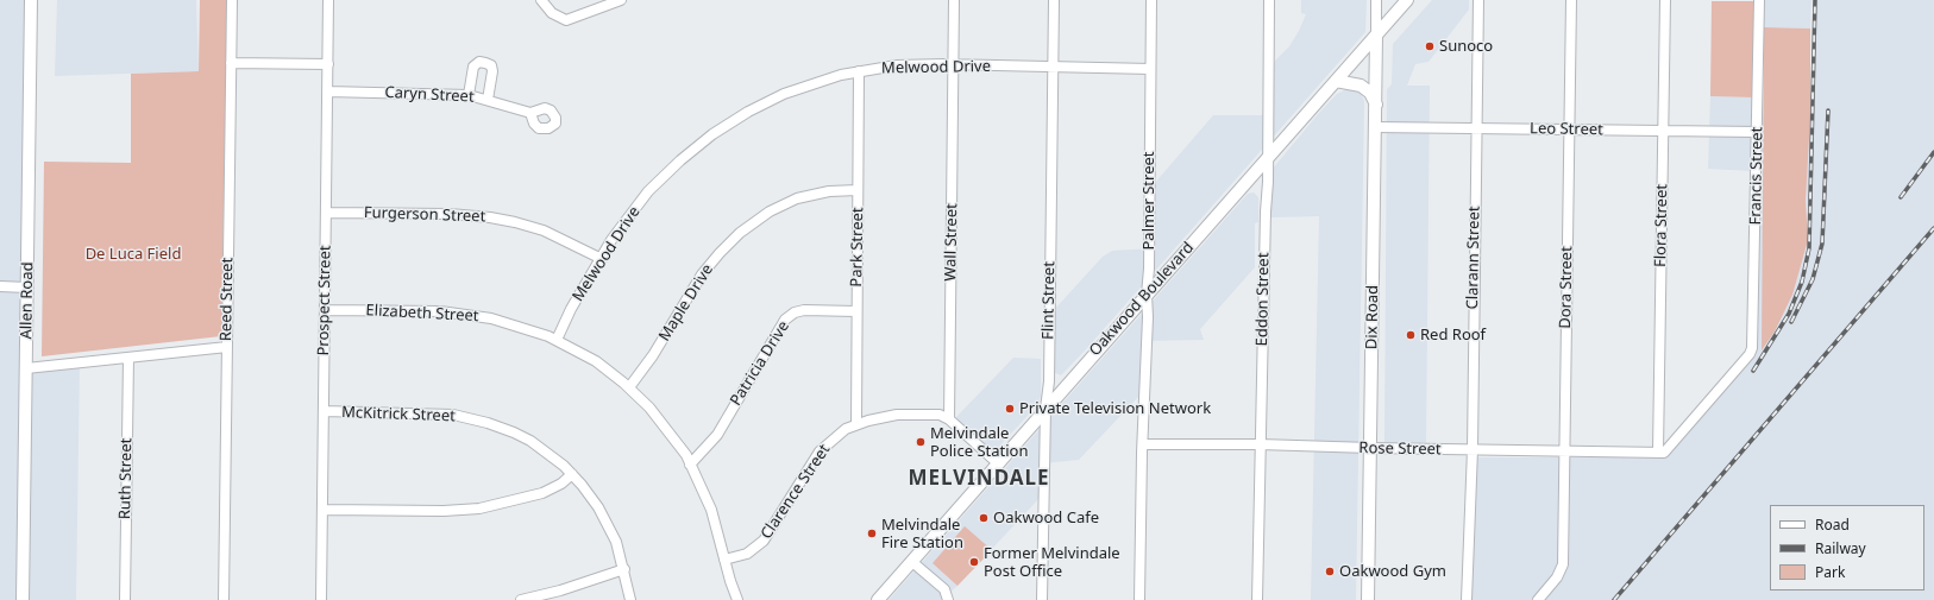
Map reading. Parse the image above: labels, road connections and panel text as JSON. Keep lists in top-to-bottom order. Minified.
{"streets":{"main road":["Oakwood Boulevard","Allen Road","Dix Road"],"street":["Melwood Drive","Caryn Street","Leo Street","Francis Street","Palmer Street","Furgerson Street","Flora Street","Wall Street","Park Street","Clarann Street","Dora Street","Reed Street","Eddon Street","Prospect Street","Flint Street","Maple Drive","Elizabeth Street","Patricia Drive","McKitrick Street","Rose Street","Ruth Street","Clarence Street"]},"crossings":[["Melwood Drive","Palmer Street"],["Melwood Drive","Furgerson Street"],["Melwood Drive","Wall Street"],["Melwood Drive","Park Street"],["Melwood Drive","Flint Street"],["Melwood Drive","Elizabeth Street"],["Caryn Street","Prospect Street"],["Leo Street","Francis Street"],["Leo Street","Flora Street"],["Leo Street","Clarann Street"],["Leo Street","Dora Street"],["Leo Street","Dix Road"],["Francis Street","Flora Street"],["Francis Street","Rose Street"],["Palmer Street","Oakwood Boulevard"],["Palmer Street","Rose Street"],["Furgerson Street","Prospect Street"],["Flora Street","Rose Street"],["Wall Street","Clarence Street"],["Park Street","Maple Drive"],["Park Street","Patricia Drive"],["Park Street","Clarence Street"],["Clarann Street","Rose Street"],["Dora Street","Rose Street"],["Oakwood Boulevard","Eddon Street"],["Oakwood Boulevard","Flint Street"],["Oakwood Boulevard","Dix Road"],["Eddon Street","Rose Street"],["Prospect Street","Elizabeth Street"],["Prospect Street","McKitrick Street"],["Maple Drive","Elizabeth Street"],["Elizabeth Street","Patricia Drive"],["Elizabeth Street","Clarence Street"],["Dix Road","Rose Street"]],"districts":["MELVINDALE"],"parks":["De Luca Field"],"places":["Sunoco","Red Roof","Private Television Network","Melvindale Police Station","Oakwood Cafe","Melvindale Fire Station","Former Melvindale Post Office","Oakwood Gym"],"legend":["Road","Railway","Park"]}
